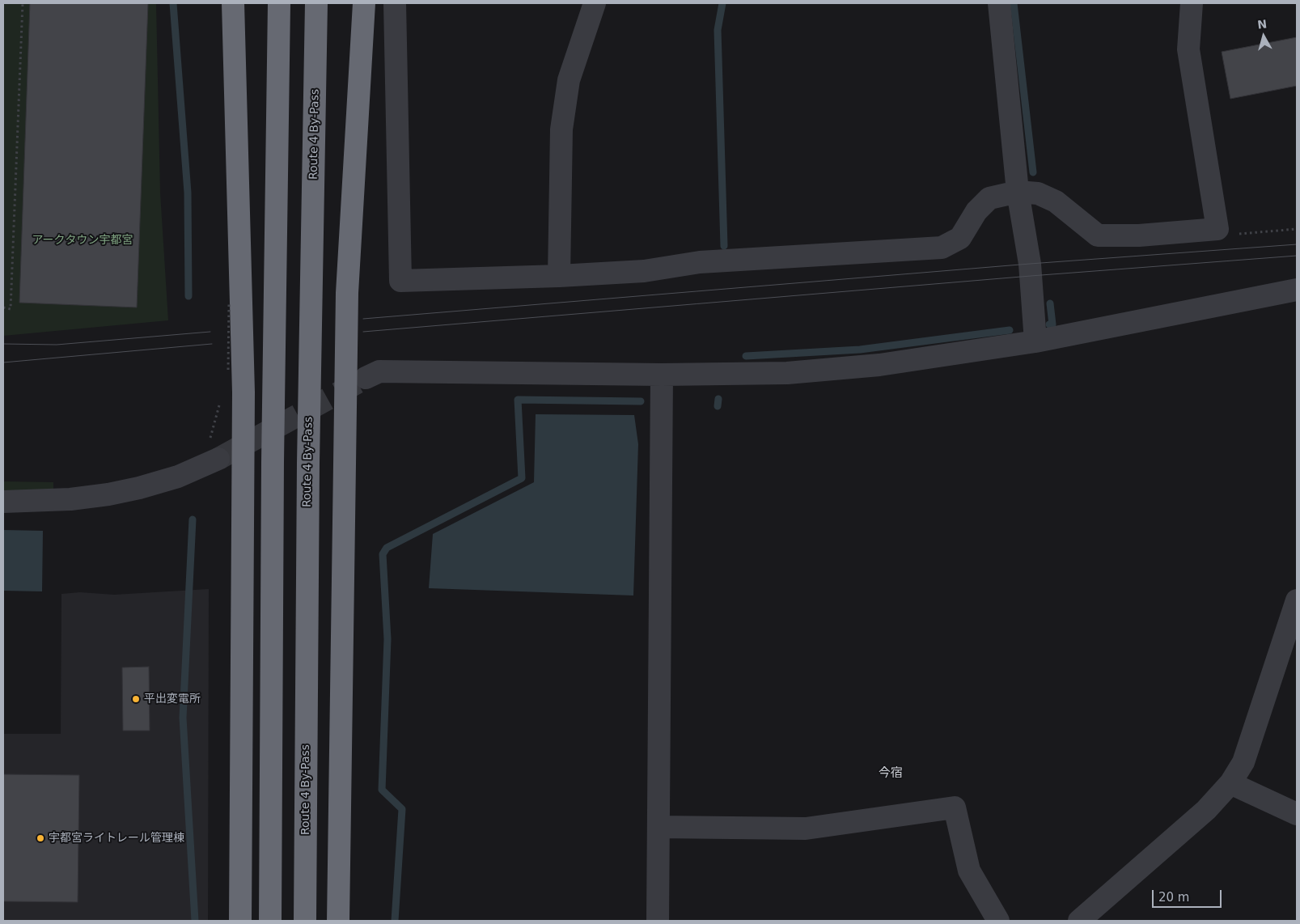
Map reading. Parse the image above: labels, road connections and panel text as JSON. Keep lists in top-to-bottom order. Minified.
{"streets":{"highway":["Route 4 By-Pass"]},"districts":["今宿"],"parks":["アークタウン宇都宮"],"places":["平出変電所","宇都宮ライトレール管理棟"],"scale_bar":"20 m","north":"top"}
